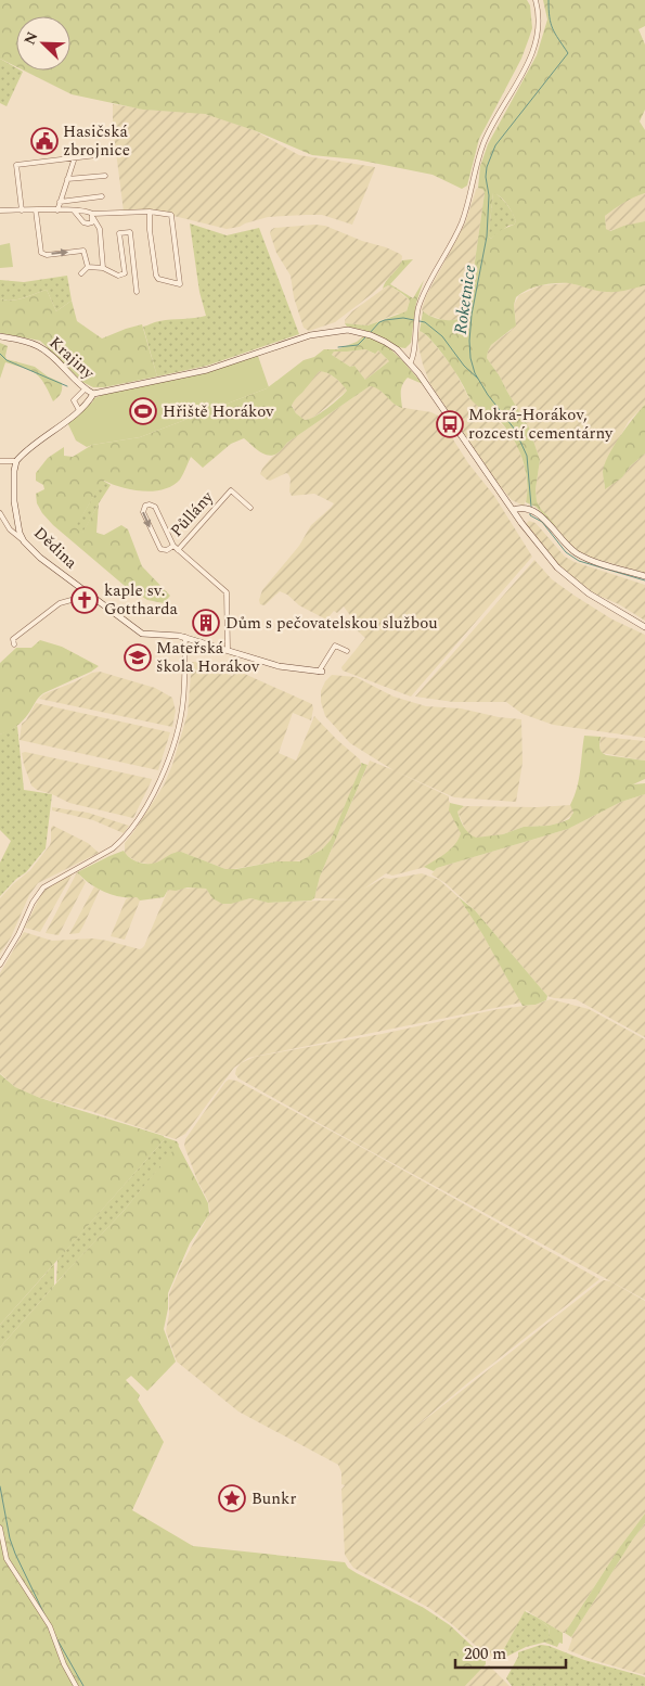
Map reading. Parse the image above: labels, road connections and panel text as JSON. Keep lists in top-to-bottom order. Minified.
{"streets":{"street":["Krajiny","Půllány","Dědina"]},"water":["Roketnice"],"places":{"public building":["Hasičská zbrojnice"],"sports":["Hřiště Horákov"],"bus stop":["Mokrá-Horákov, rozcestí cementárny"],"church":["kaple sv. Gottharda"],"building":["Dům s pečovatelskou službou"],"school or university":["Mateřská škola Horákov"],"place":["Bunkr"]},"scale_bar":"200 m","north":"top left"}
